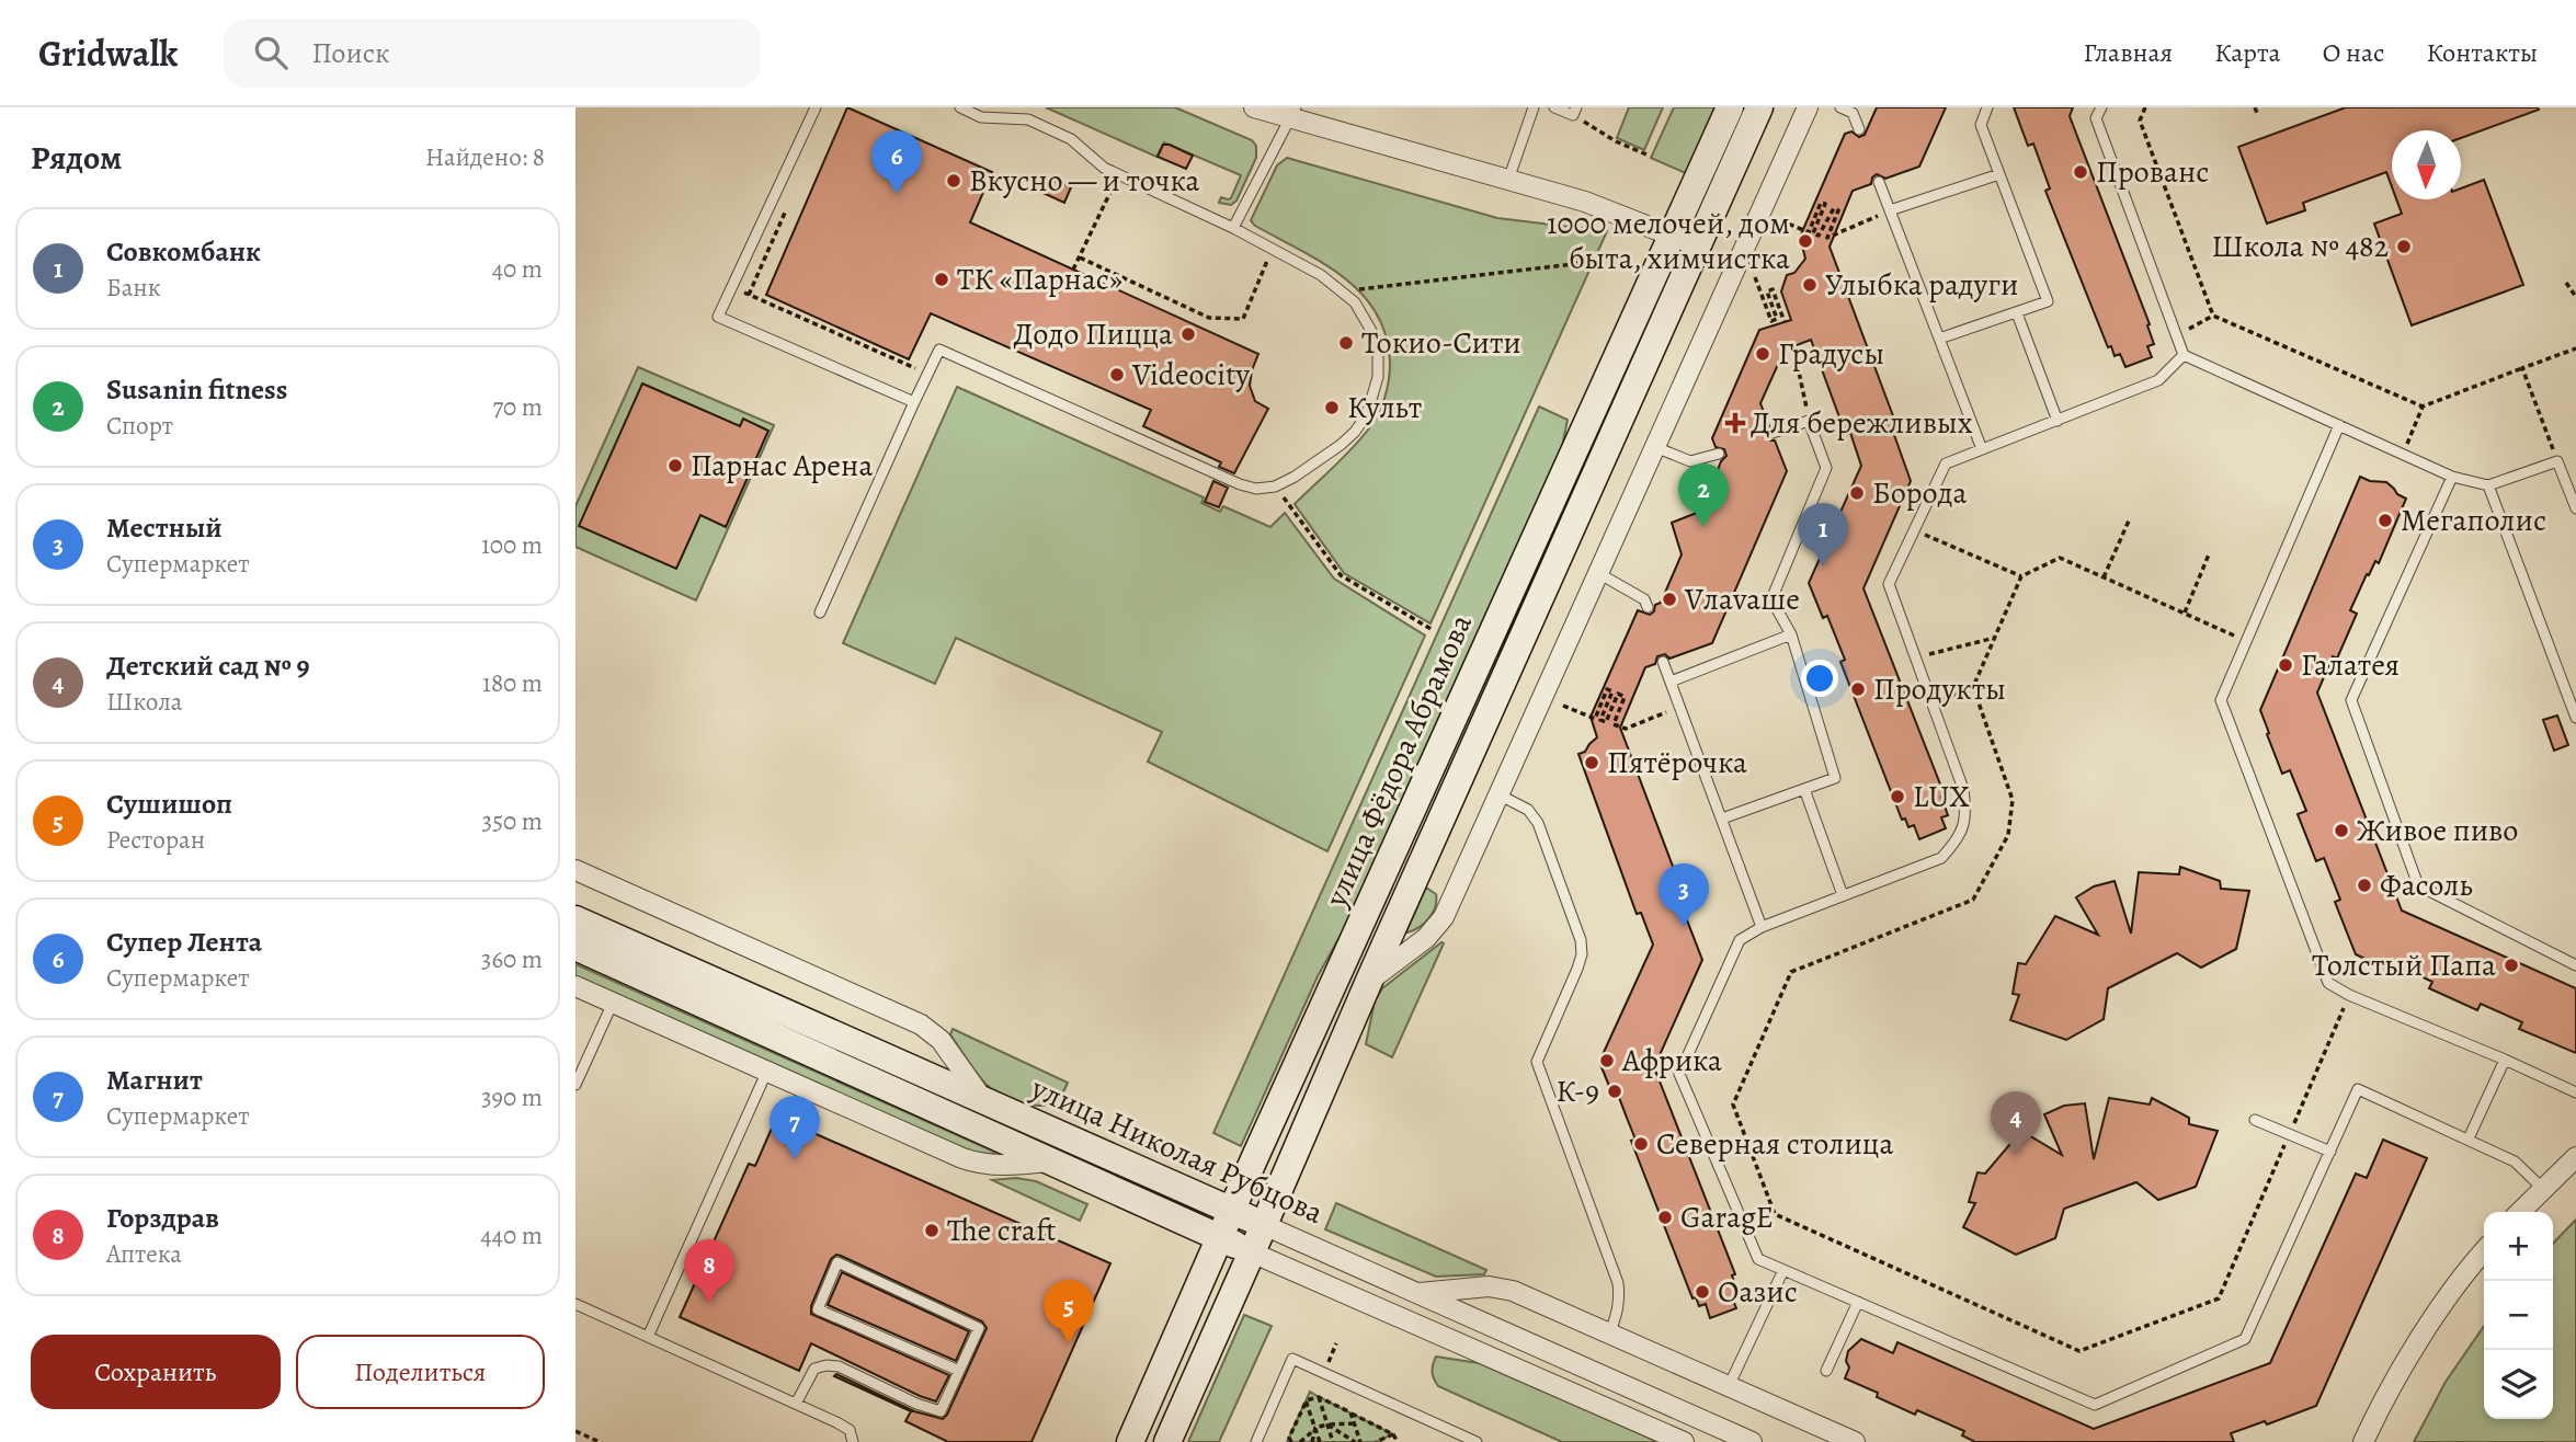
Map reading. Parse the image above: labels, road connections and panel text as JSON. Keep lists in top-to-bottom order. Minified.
{"streets":{"street":["улица Фёдора Абрамова","улица Николая Рубцова"]},"crossings":[["улица Фёдора Абрамова","улица Николая Рубцова"]],"places":{"other":["Прованс","Вкусно — и точка","1000 мелочей, дом быта, химчистка","Школа № 482","ТК «Парнас»","Улыбка радуги","Додо Пицца","Токио-Сити","Градусы","Videocity","Культ","Парнас Арена","Борода","Мегаполис","Vлаvаше","Галатея","Продукты","Пятёрочка","LUX","Живое пиво","Фасоль","Толстый Папа","Африка","К-9","Северная столица","GaragE","The craft","Оазис"],"health":["Для бережливых"]},"north":"bottom","page":{"header":"Gridwalk","search":"Поиск","nav":["Главная","Карта","О нас","Контакты"],"heading":["Рядом","Найдено: 8"],"pins":["6","2","1","3","4","7","8","5"],"list":[{"mark":"1","name":"Совкомбанк","note":"Банк","value":"40 m"},{"mark":"2","name":"Susanin fitness","note":"Спорт","value":"70 m"},{"mark":"3","name":"Местный","note":"Супермаркет","value":"100 m"},{"mark":"4","name":"Детский сад № 9","note":"Школа","value":"180 m"},{"mark":"5","name":"Сушишоп","note":"Ресторан","value":"350 m"},{"mark":"6","name":"Супер Лента","note":"Супермаркет","value":"360 m"},{"mark":"7","name":"Магнит","note":"Супермаркет","value":"390 m"},{"mark":"8","name":"Горздрав","note":"Аптека","value":"440 m"}],"map_buttons":["+","−"],"buttons":["Сохранить","Поделиться"]}}
